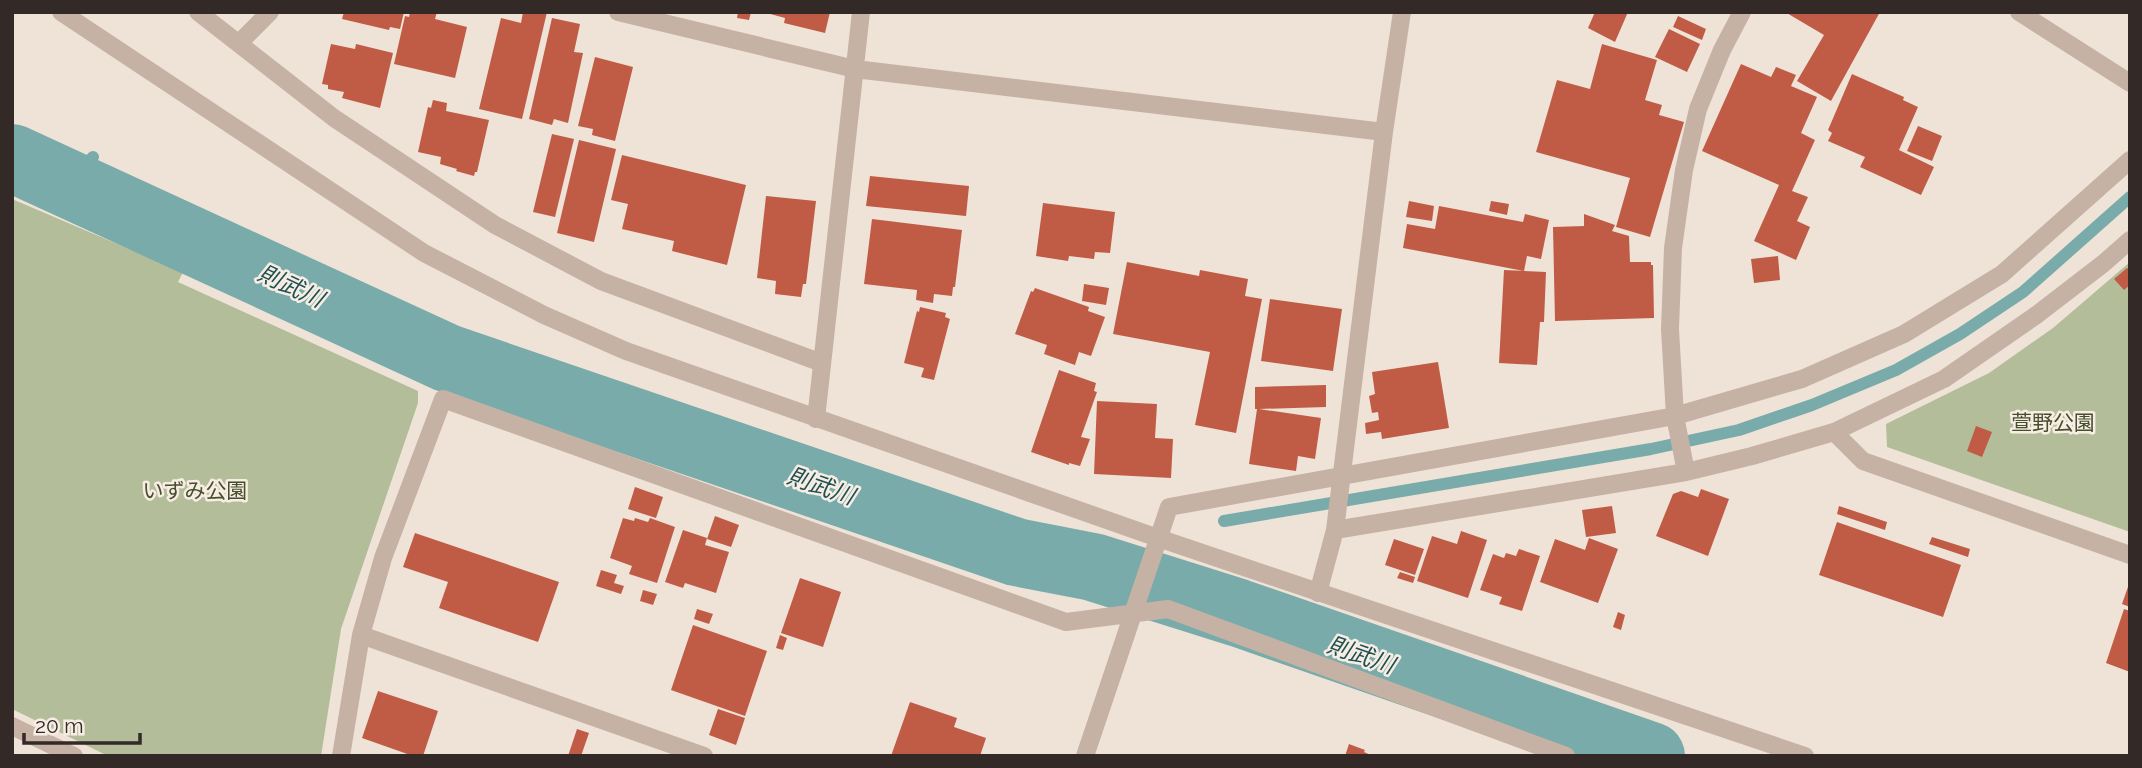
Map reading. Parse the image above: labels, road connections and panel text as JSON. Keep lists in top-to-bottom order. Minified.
{"water":["則武川"],"parks":["萱野公園","いずみ公園"],"scale_bar":"20 m"}
